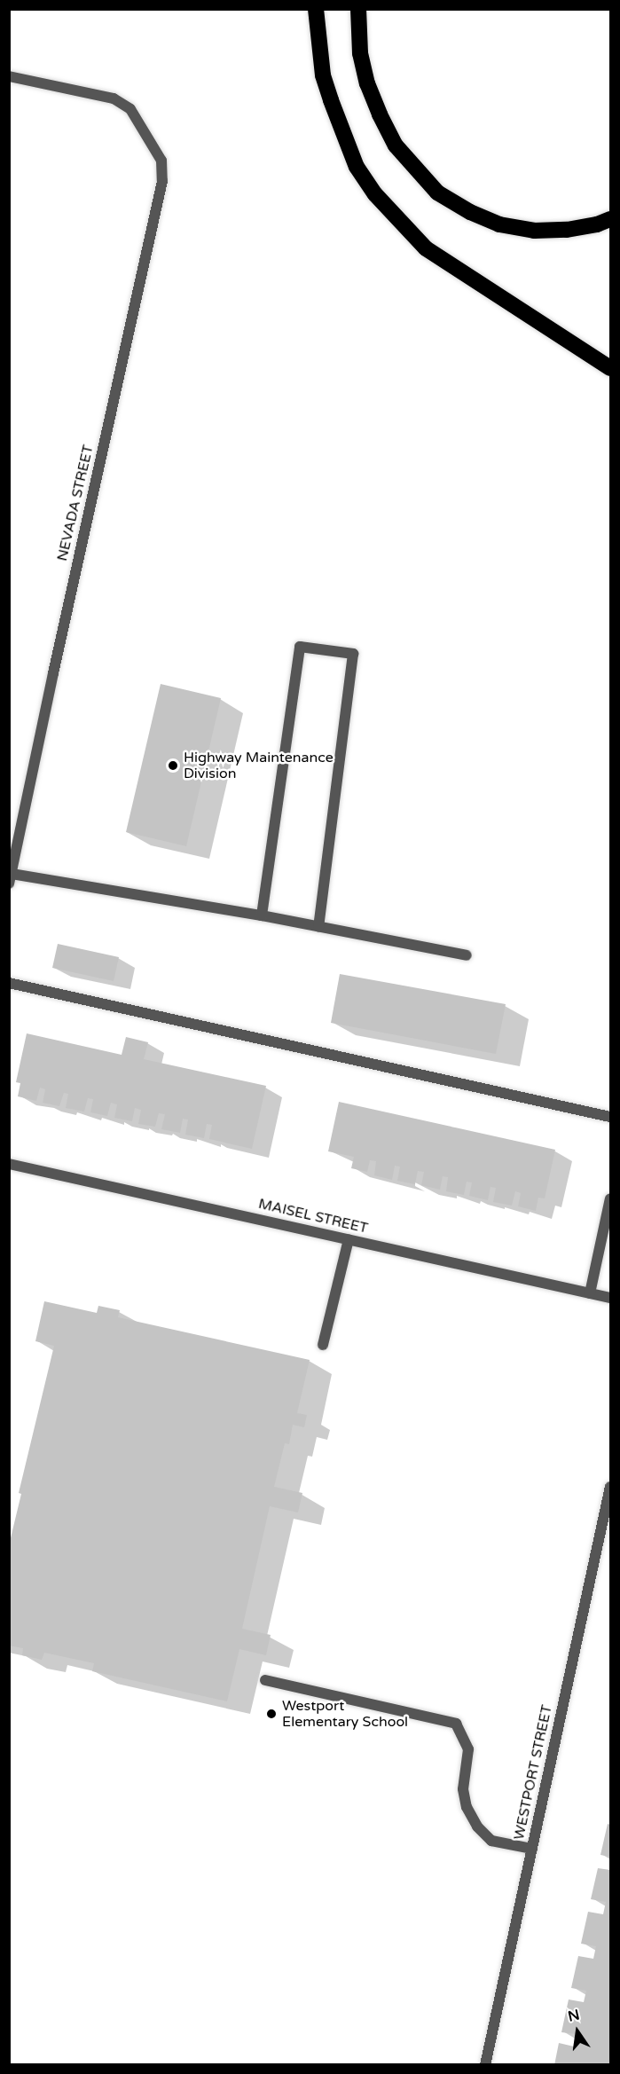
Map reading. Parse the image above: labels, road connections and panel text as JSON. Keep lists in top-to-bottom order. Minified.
{"streets":{"street":["NEVADA STREET","MAISEL STREET","WESTPORT STREET"]},"places":["Highway Maintenance Division","Westport Elementary School"],"north":"top"}
